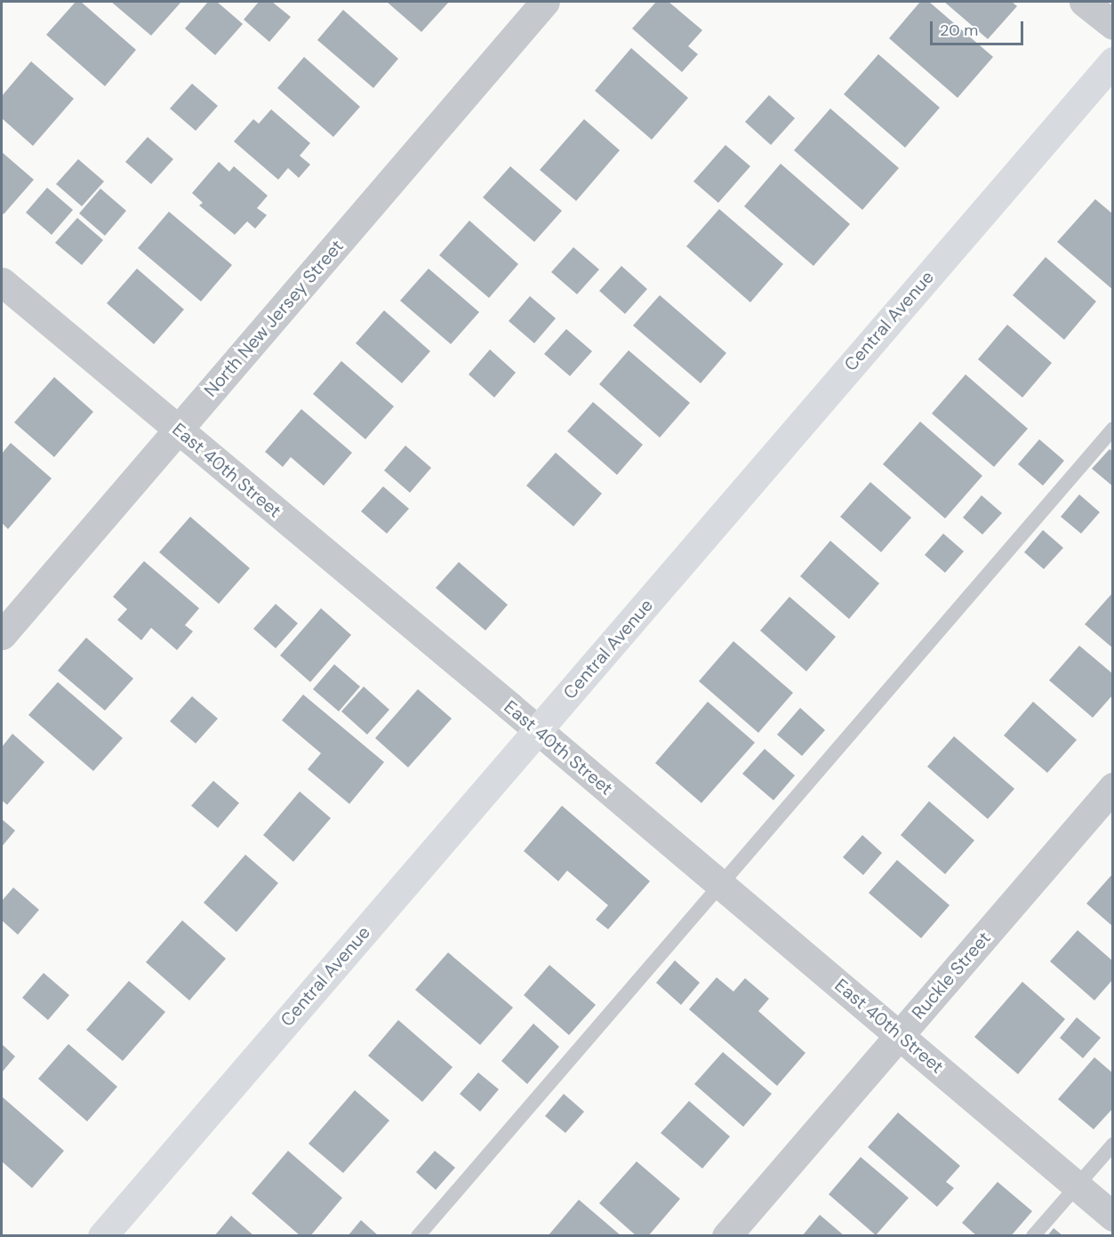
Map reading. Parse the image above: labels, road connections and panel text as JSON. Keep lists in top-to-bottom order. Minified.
{"streets":{"main road":["Central Avenue"],"street":["North New Jersey Street","East 40th Street","Ruckle Street"]},"crossings":[["North New Jersey Street","East 40th Street"],["Central Avenue","East 40th Street"],["East 40th Street","Ruckle Street"]],"scale_bar":"20 m"}
